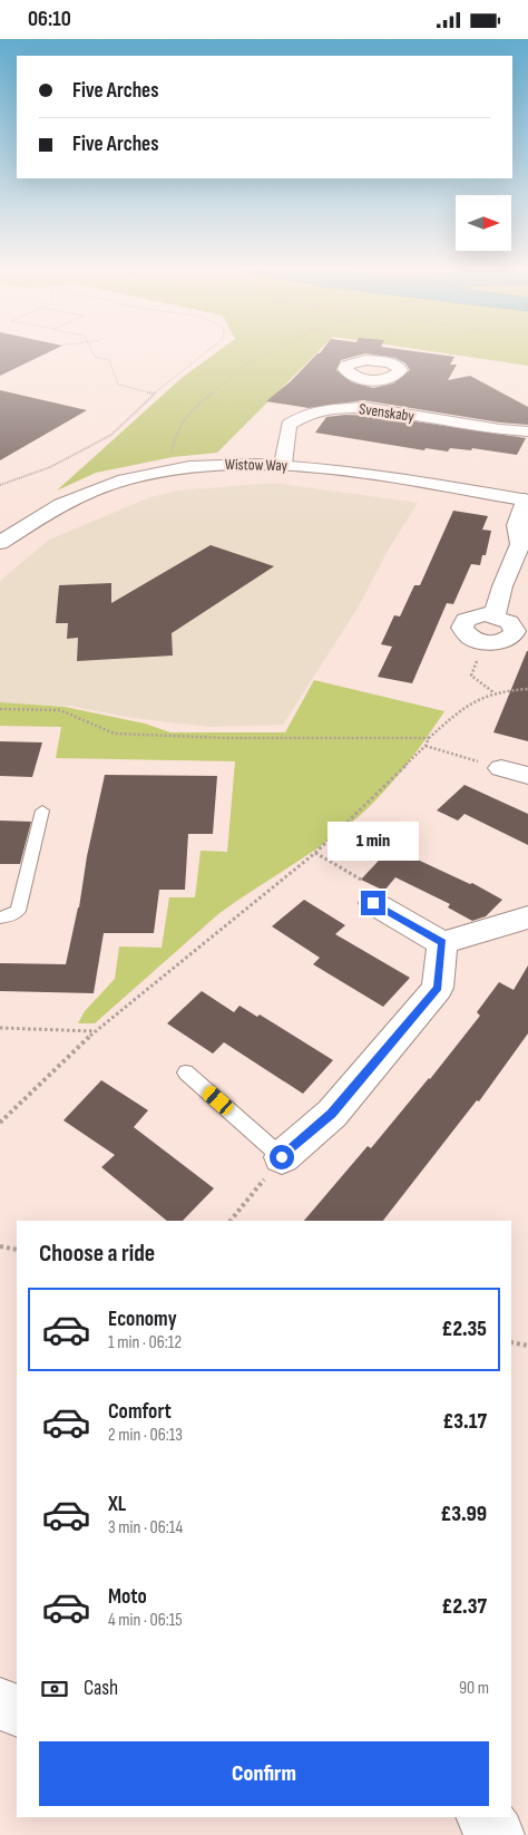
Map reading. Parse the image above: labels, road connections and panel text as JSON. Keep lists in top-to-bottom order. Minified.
{"streets":{"street":["Svenskaby","Wistow Way"]},"crossings":[["Svenskaby","Wistow Way"]],"north":"right","page":{"status":"06:10","banner":["Five Arches","Five Arches"],"bubble":"1 min","heading":"Choose a ride","list":[{"name":"Economy","note":"1 min · 06:12","value":"£2.35"},{"name":"Comfort","note":"2 min · 06:13","value":"£3.17"},{"name":"XL","note":"3 min · 06:14","value":"£3.99"},{"name":"Moto","note":"4 min · 06:15","value":"£2.37"}],"pay":["Cash","90 m"],"buttons":"Confirm"}}
